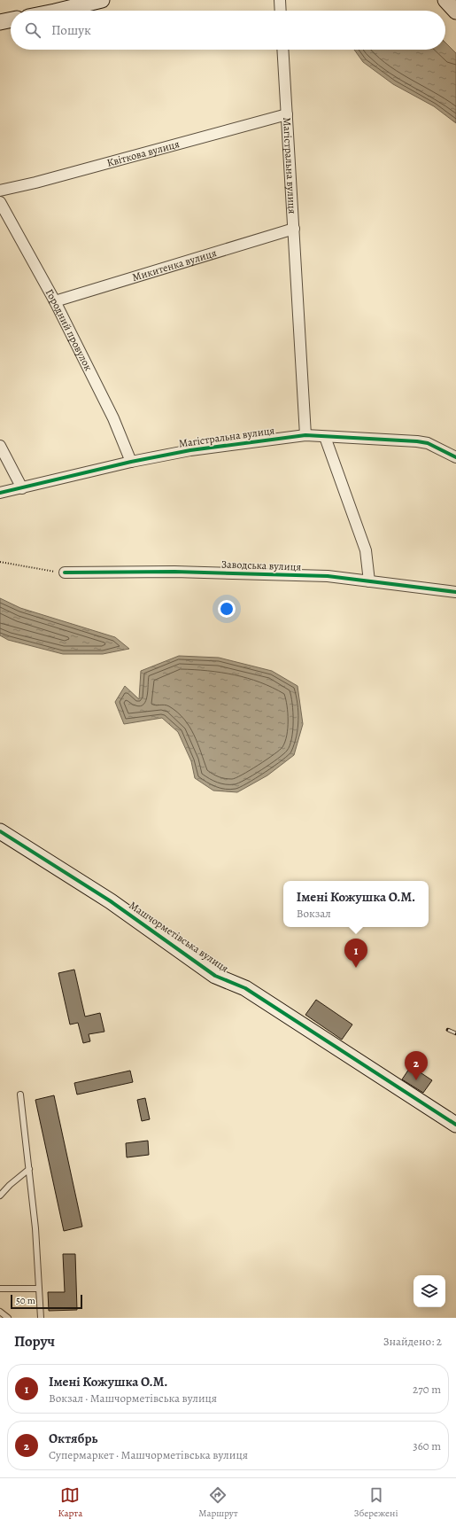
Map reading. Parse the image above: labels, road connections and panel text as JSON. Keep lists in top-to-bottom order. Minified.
{"streets":{"street":["Квіткова вулиця","Магістральна вулиця","Микитенка вулиця","Городний провулок","Заводська вулиця","Машчорметівська вулиця"]},"crossings":[["Квіткова вулиця","Магістральна вулиця"],["Магістральна вулиця","Микитенка вулиця"],["Магістральна вулиця","Городний провулок"],["Микитенка вулиця","Городний провулок"]],"scale_bar":"50 m","page":{"search":"Пошук","popup":["Імені Кожушка О.М.","Вокзал"],"pins":["1","2"],"scale":"50 m","heading":["Поруч","Знайдено: 2"],"list":[{"mark":"1","name":"Імені Кожушка О.М.","note":"Вокзал · Машчорметівська вулиця","value":"270 m"},{"mark":"2","name":"Октябрь","note":"Супермаркет · Машчорметівська вулиця","value":"360 m"}],"nav":["Карта","Маршрут","Збережені"]}}
